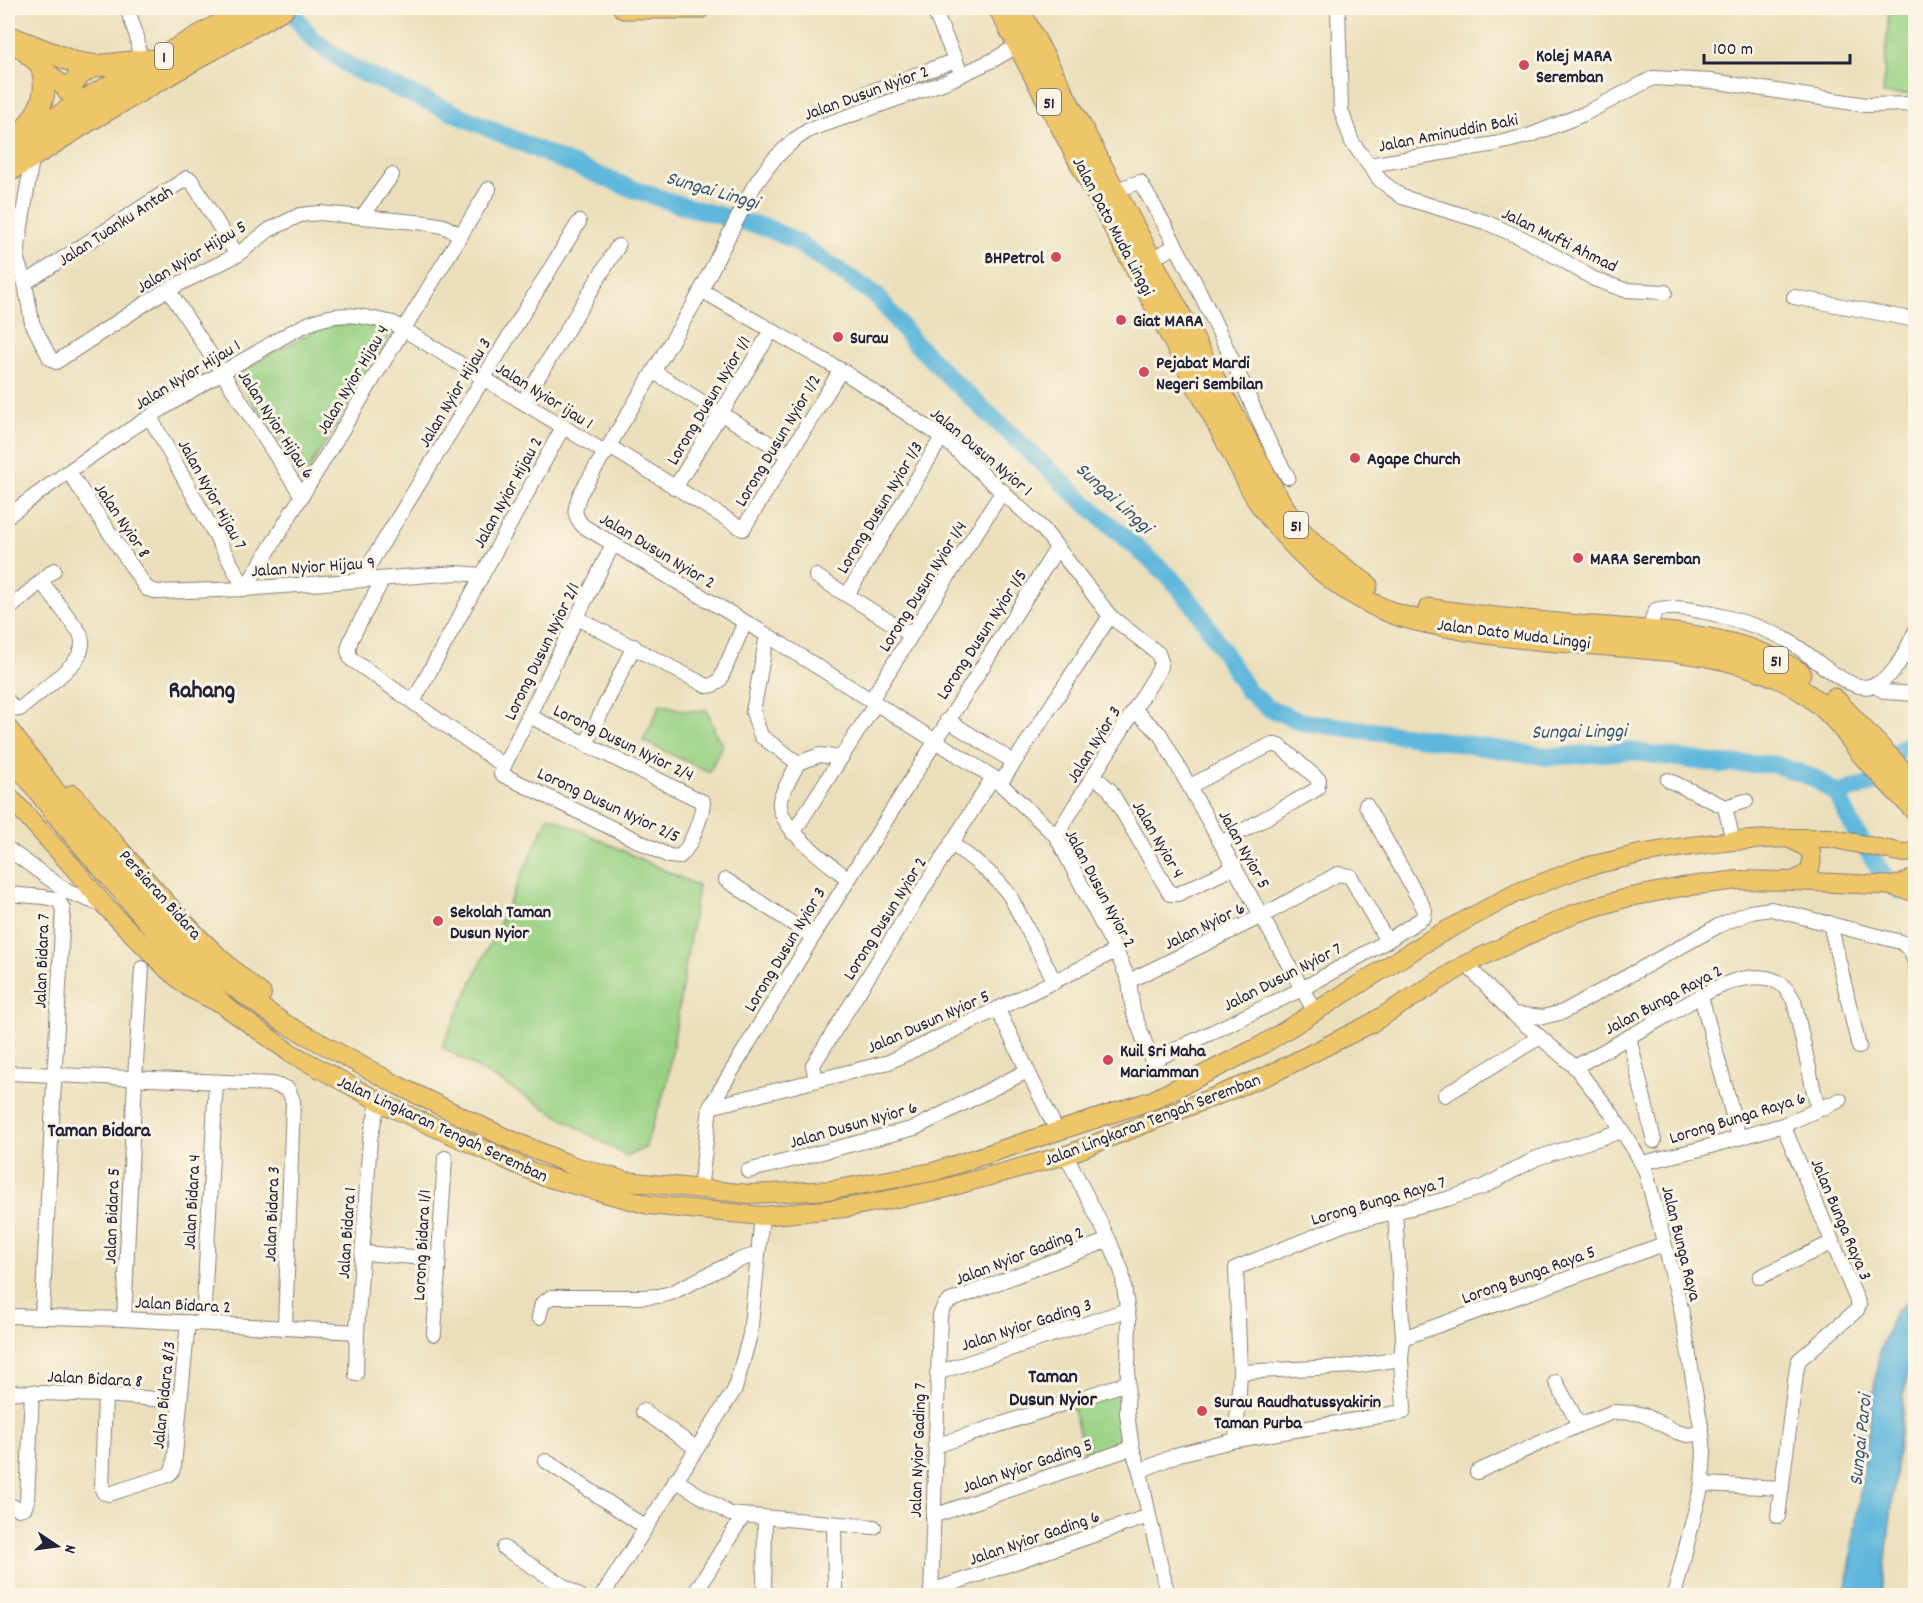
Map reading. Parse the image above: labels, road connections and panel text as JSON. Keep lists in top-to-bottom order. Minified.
{"streets":{"highway":["1","51","Jalan Dato Muda Linggi"],"main road":["Persiaran Bidara","Jalan Lingkaran Tengah Seremban"],"street":["Jalan Dusun Nyior 2","Jalan Aminuddin Baki","Jalan Tuanku Antah","Jalan Mufti Ahmad","Jalan Nyior Hijau 5","Jalan Nyior Hijau 1","Jalan Nyior Hijau 4","Jalan Nyior Hijau 3","Jalan Nyior ijau 1","Lorong Dusun Nyior 1/1","Jalan Nyior Hijau 6","Lorong Dusun Nyior 1/2","Jalan Dusun Nyior 1","Jalan Nyior Hijau 2","Jalan Nyior Hijau 7","Lorong Dusun Nyior 1/3","Jalan Nyior 8","Jalan Nyior Hijau 9","Lorong Dusun Nyior 1/4","Lorong Dusun Nyior 1/5","Lorong Dusun Nyior 2/1","Lorong Dusun Nyior 2/4","Jalan Nyior 3","Lorong Dusun Nyior 2/5","Jalan Nyior 4","Jalan Nyior 5","Lorong Dusun Nyior 2","Jalan Nyior 6","Lorong Dusun Nyior 3","Jalan Bidara 7","Jalan Dusun Nyior 7","Jalan Bunga Raya 2","Jalan Dusun Nyior 5","Lorong Bunga Raya 6","Jalan Dusun Nyior 6","Lorong Bunga Raya 7","Jalan Bidara 4","Jalan Bidara 3","Jalan Bidara 5","Jalan Bunga Raya 3","Jalan Bidara 1","Jalan Bunga Raya","Lorong Bidara 1/1","Jalan Nyior Gading 2","Lorong Bunga Raya 5","Jalan Bidara 2","Jalan Nyior Gading 3","Jalan Bidara 8","Jalan Bidara 8/3","Jalan Nyior Gading 7","Jalan Nyior Gading 5","Jalan Nyior Gading 6"]},"crossings":[["Jalan Dusun Nyior 2","Jalan Dato Muda Linggi"],["Jalan Dusun Nyior 2","Jalan Nyior ijau 1"],["Jalan Dusun Nyior 2","Jalan Dusun Nyior 1"],["Jalan Dusun Nyior 2","Lorong Dusun Nyior 1/4"],["Jalan Dusun Nyior 2","Lorong Dusun Nyior 1/5"],["Jalan Dusun Nyior 2","Lorong Dusun Nyior 2/1"],["Jalan Dusun Nyior 2","Jalan Nyior 3"],["Jalan Dusun Nyior 2","Lorong Dusun Nyior 2"],["Jalan Dusun Nyior 2","Jalan Nyior 6"],["Jalan Dusun Nyior 2","Lorong Dusun Nyior 3"],["Jalan Dusun Nyior 2","Jalan Dusun Nyior 7"],["Jalan Dusun Nyior 2","Jalan Dusun Nyior 5"],["Jalan Aminuddin Baki","Jalan Mufti Ahmad"],["Jalan Tuanku Antah","Jalan Nyior Hijau 5"],["Jalan Nyior Hijau 5","Jalan Nyior Hijau 4"],["Jalan Nyior Hijau 5","Jalan Nyior Hijau 6"],["Jalan Nyior Hijau 1","Jalan Nyior Hijau 4"],["Jalan Nyior Hijau 1","Jalan Nyior ijau 1"],["Jalan Nyior Hijau 1","Jalan Nyior Hijau 6"],["Jalan Nyior Hijau 1","Jalan Nyior Hijau 7"],["Jalan Nyior Hijau 1","Jalan Nyior 8"],["Jalan Nyior Hijau 4","Jalan Nyior ijau 1"],["Jalan Nyior Hijau 4","Jalan Nyior Hijau 6"],["Jalan Nyior Hijau 4","Jalan Nyior Hijau 7"],["Jalan Nyior Hijau 4","Jalan Nyior Hijau 9"],["Jalan Nyior Hijau 3","Jalan Nyior ijau 1"],["Jalan Nyior Hijau 3","Jalan Nyior Hijau 9"],["Jalan Nyior ijau 1","Lorong Dusun Nyior 1/1"],["Jalan Nyior ijau 1","Lorong Dusun Nyior 1/2"],["Jalan Nyior ijau 1","Jalan Nyior Hijau 2"],["Lorong Dusun Nyior 1/1","Jalan Dusun Nyior 1"],["Lorong Dusun Nyior 1/2","Jalan Dusun Nyior 1"],["Jalan Dusun Nyior 1","Lorong Dusun Nyior 1/3"],["Jalan Dusun Nyior 1","Lorong Dusun Nyior 1/4"],["Jalan Dusun Nyior 1","Lorong Dusun Nyior 1/5"],["Jalan Dusun Nyior 1","Jalan Nyior 3"],["Jalan Dusun Nyior 1","Lorong Dusun Nyior 2"],["Jalan Nyior Hijau 2","Jalan Nyior Hijau 9"],["Jalan Nyior Hijau 7","Jalan Nyior Hijau 9"],["Jalan Nyior 8","Jalan Nyior Hijau 9"],["Lorong Dusun Nyior 1/5","Lorong Dusun Nyior 3"],["Lorong Dusun Nyior 2/1","Lorong Dusun Nyior 2/4"],["Lorong Dusun Nyior 2/1","Lorong Dusun Nyior 2/5"],["Lorong Dusun Nyior 2/4","Lorong Dusun Nyior 2/5"],["Jalan Nyior 3","Jalan Nyior 4"],["Jalan Nyior 3","Jalan Nyior 5"],["Jalan Nyior 4","Jalan Nyior 5"],["Jalan Nyior 5","Jalan Nyior 6"],["Jalan Nyior 5","Jalan Dusun Nyior 7"],["Jalan Nyior 5","Jalan Lingkaran Tengah Seremban"],["Persiaran Bidara","Jalan Lingkaran Tengah Seremban"],["Lorong Dusun Nyior 2","Jalan Dusun Nyior 5"],["Jalan Nyior 6","Jalan Dusun Nyior 7"],["Lorong Dusun Nyior 3","Jalan Dusun Nyior 5"],["Lorong Dusun Nyior 3","Jalan Lingkaran Tengah Seremban"],["Jalan Bunga Raya 2","Lorong Bunga Raya 6"],["Jalan Bunga Raya 2","Jalan Bunga Raya"],["Lorong Bunga Raya 6","Jalan Bunga Raya 3"],["Lorong Bunga Raya 6","Jalan Bunga Raya"],["Jalan Lingkaran Tengah Seremban","Jalan Bidara 1"],["Jalan Lingkaran Tengah Seremban","Jalan Bunga Raya"],["Lorong Bunga Raya 7","Jalan Bunga Raya"],["Jalan Bidara 4","Jalan Bidara 3"],["Jalan Bidara 4","Jalan Bidara 2"],["Jalan Bidara 3","Jalan Bidara 2"],["Jalan Bidara 5","Jalan Bidara 2"],["Jalan Bidara 1","Jalan Bidara 2"],["Jalan Bunga Raya","Lorong Bunga Raya 5"],["Jalan Nyior Gading 2","Jalan Nyior Gading 7"],["Jalan Bidara 2","Jalan Bidara 8/3"],["Jalan Nyior Gading 3","Jalan Nyior Gading 7"],["Jalan Bidara 8","Jalan Bidara 8/3"],["Jalan Nyior Gading 7","Jalan Nyior Gading 5"],["Jalan Nyior Gading 7","Jalan Nyior Gading 6"]],"districts":["Rahang","Taman Bidara","Taman Dusun Nyior"],"water":["Sungai Linggi","Sungai Paroi"],"places":["Kolej MARA Seremban","BHPetrol","Giat MARA","Surau","Pejabat Mardi Negeri Sembilan","Agape Church","MARA Seremban","Sekolah Taman Dusun Nyior","Kuil Sri Maha Mariamman","Surau Raudhatussyakirin Taman Purba"],"scale_bar":"100 m","north":"right"}
